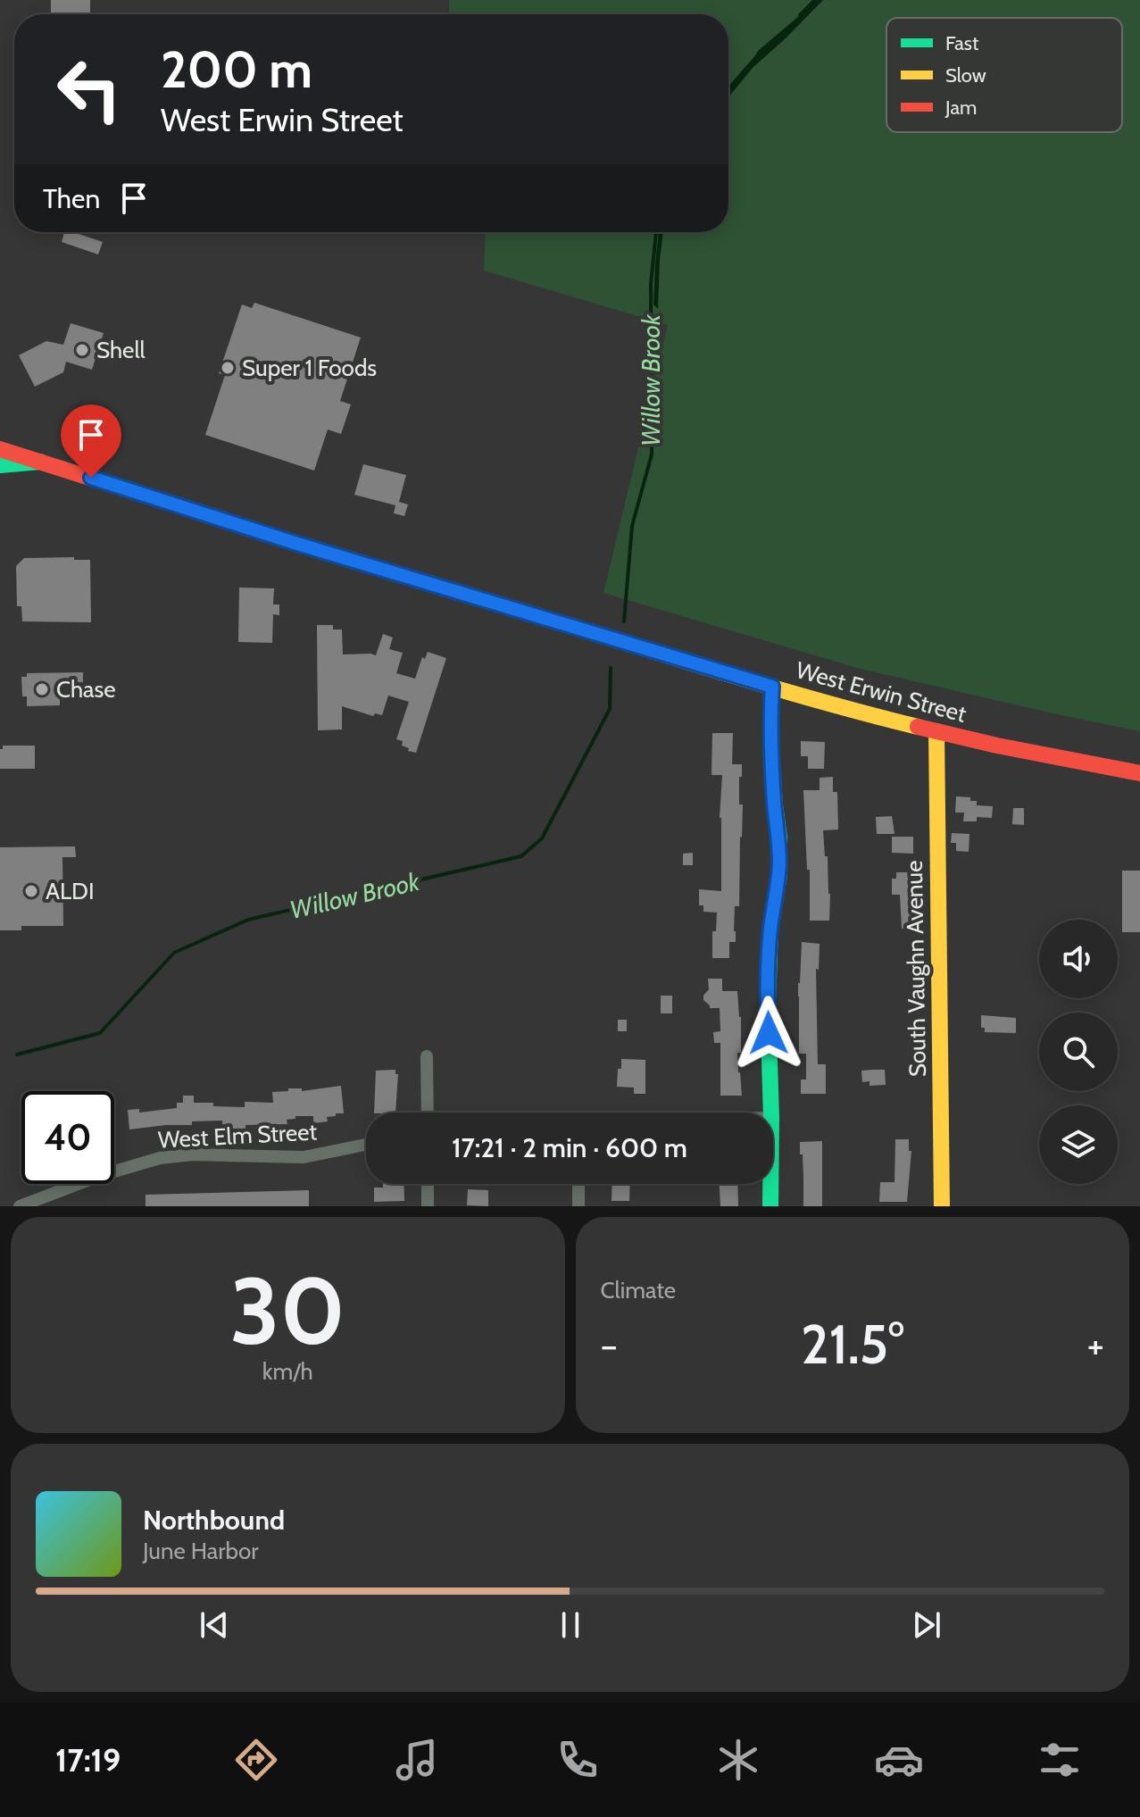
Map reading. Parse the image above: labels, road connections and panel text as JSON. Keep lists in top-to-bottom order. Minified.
{"streets":{"main road":["West Erwin Street","South Vaughn Avenue"],"street":["West Elm Street"]},"crossings":[["West Erwin Street","South Vaughn Avenue"]],"water":["Willow Brook"],"places":["Shell","Super 1 Foods","Chase","ALDI"],"legend":["Fast","Slow","Jam"],"page":{"turn":["200 m","West Erwin Street"],"then":"Then","limit":"40","trip":"17:21 · 2 min · 600 m","tile":[["30","km/h"],"Climate"],"heat":["−","21.5°","+"],"song":["Northbound","June Harbor"],"tabs":"17:19"}}
